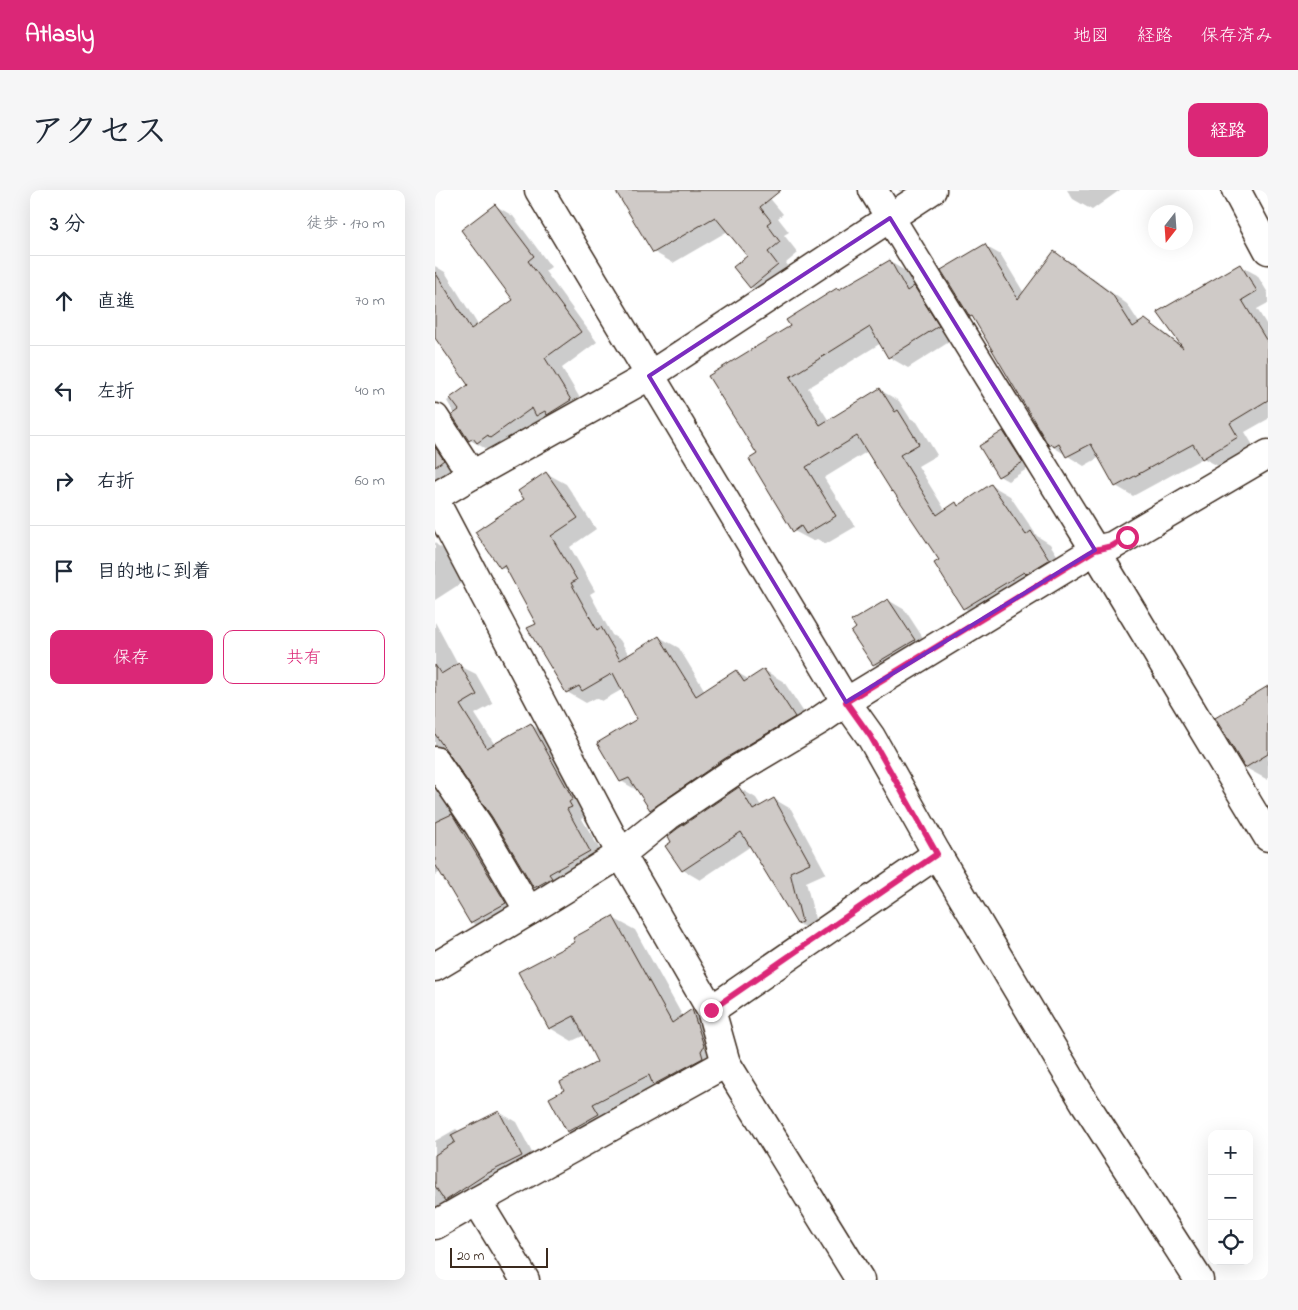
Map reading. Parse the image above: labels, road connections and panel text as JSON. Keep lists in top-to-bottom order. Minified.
{"scale_bar":"20 m","north":"bottom","page":{"header":"Atlasly","nav":["地図","経路","保存済み"],"title":"アクセス","buttons":["経路",["保存","共有"]],"heading":["3 分","徒歩 · 170 m"],"list":[["直進","70 m"],["左折","40 m"],["右折","60 m"],"目的地に到着"],"map_buttons":["+","−"],"scale":"20 m"}}
